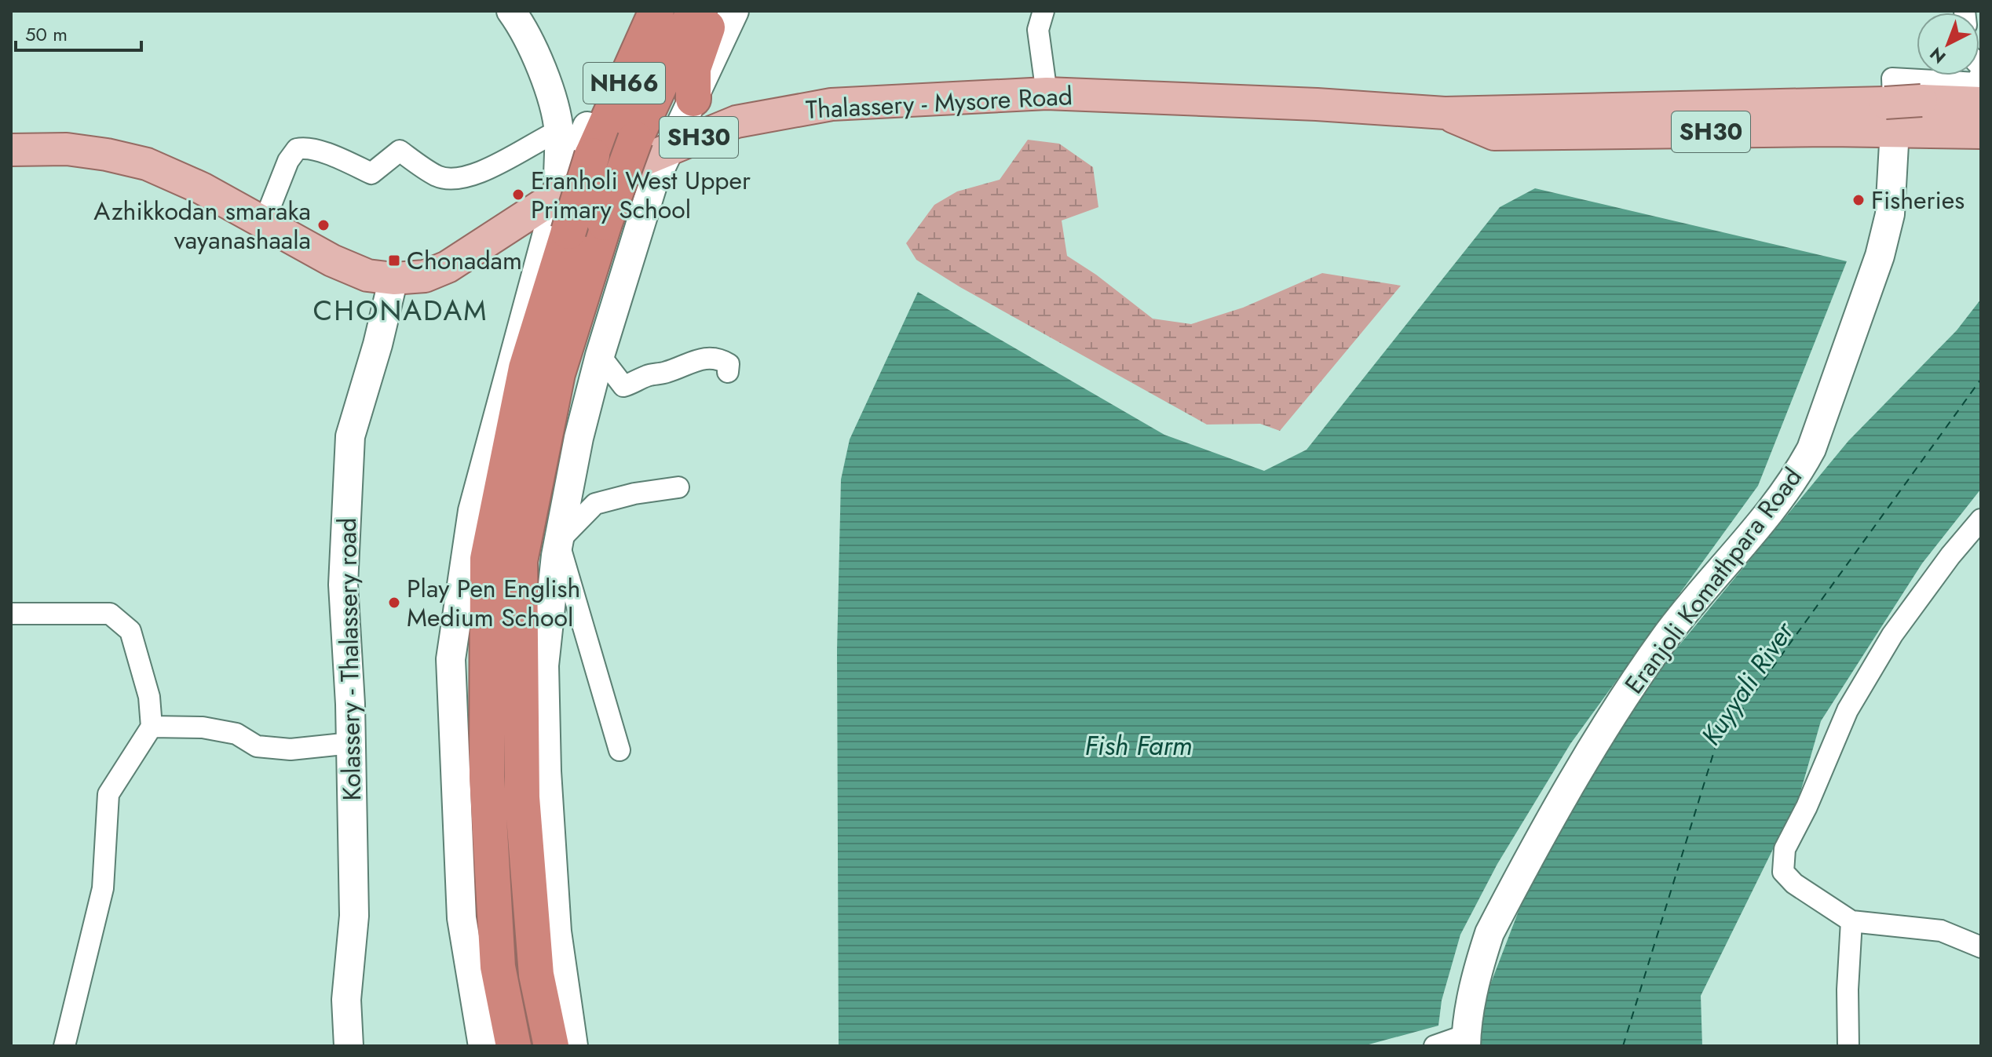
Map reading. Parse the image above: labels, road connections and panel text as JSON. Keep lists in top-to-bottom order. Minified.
{"streets":{"highway":["NH66"],"main road":["Thalassery - Mysore Road","SH30"],"street":["Eranjoli Komathpara Road","Kolassery - Thalassery road"]},"crossings":[["Thalassery - Mysore Road","Kolassery - Thalassery road"]],"districts":["CHONADAM"],"water":["Kuyyali River","Fish Farm"],"places":{"other":["Eranholi West Upper Primary School","Fisheries","Azhikkodan smaraka vayanashaala","Play Pen English Medium School"],"transit":["Chonadam"]},"scale_bar":"50 m","north":"bottom left"}
